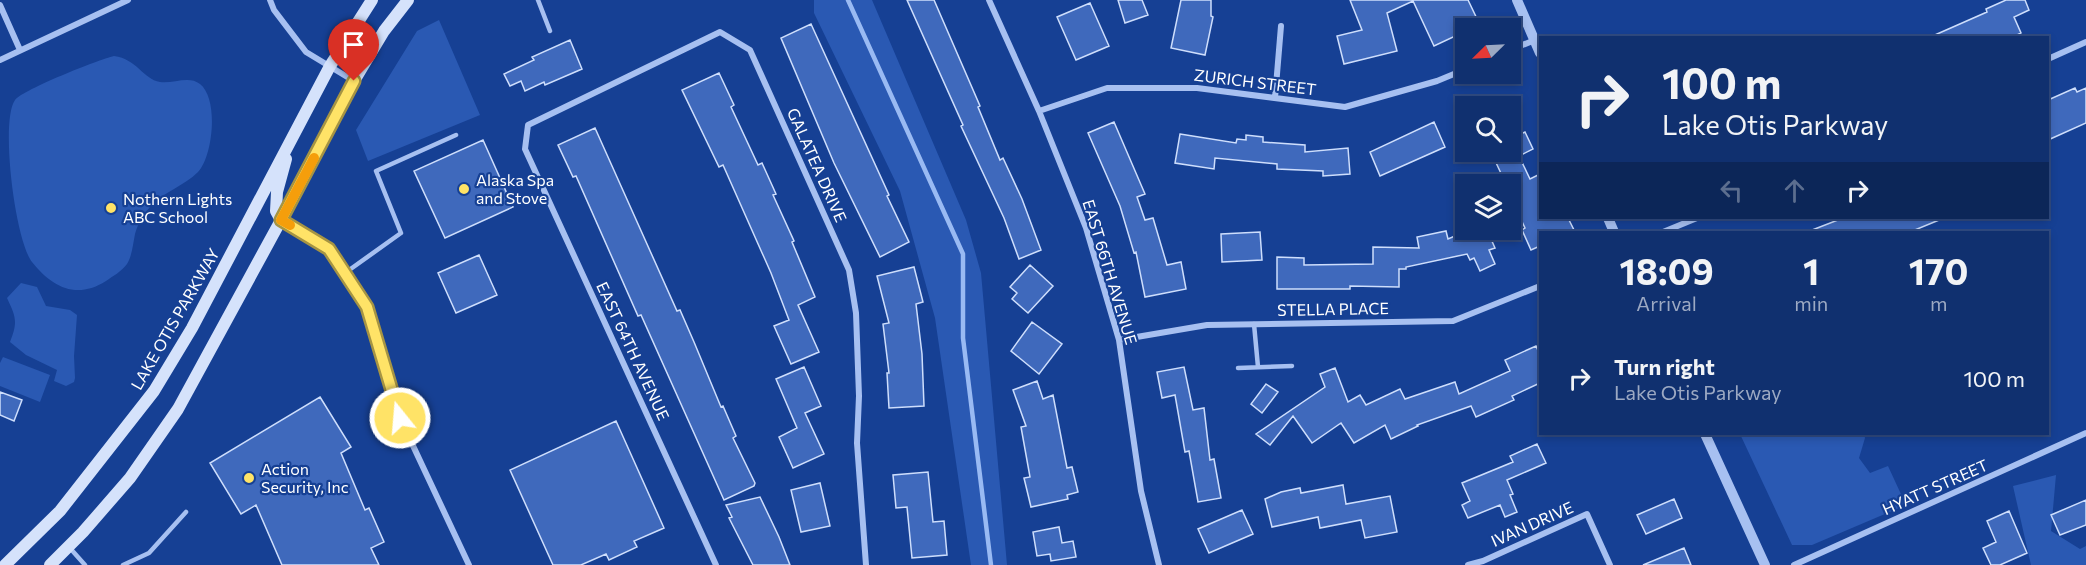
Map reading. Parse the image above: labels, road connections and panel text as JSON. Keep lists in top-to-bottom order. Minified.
{"streets":{"main road":["LAKE OTIS PARKWAY"],"street":["ZURICH STREET","GALATEA DRIVE","EAST 66TH AVENUE","STELLA PLACE","EAST 64TH AVENUE","HYATT STREET","IVAN DRIVE"]},"crossings":[["ZURICH STREET","EAST 66TH AVENUE"],["GALATEA DRIVE","EAST 64TH AVENUE"],["EAST 66TH AVENUE","STELLA PLACE"]],"places":["Alaska Spa and Stove","Nothern Lights ABC School","Action Security, Inc"],"north":"bottom left","page":{"turn":["100 m","Lake Otis Parkway"],"eta":["18:09","Arrival","1","min","170","m"],"list":[{"name":"Turn right","note":"Lake Otis Parkway","value":"100 m"}]}}
